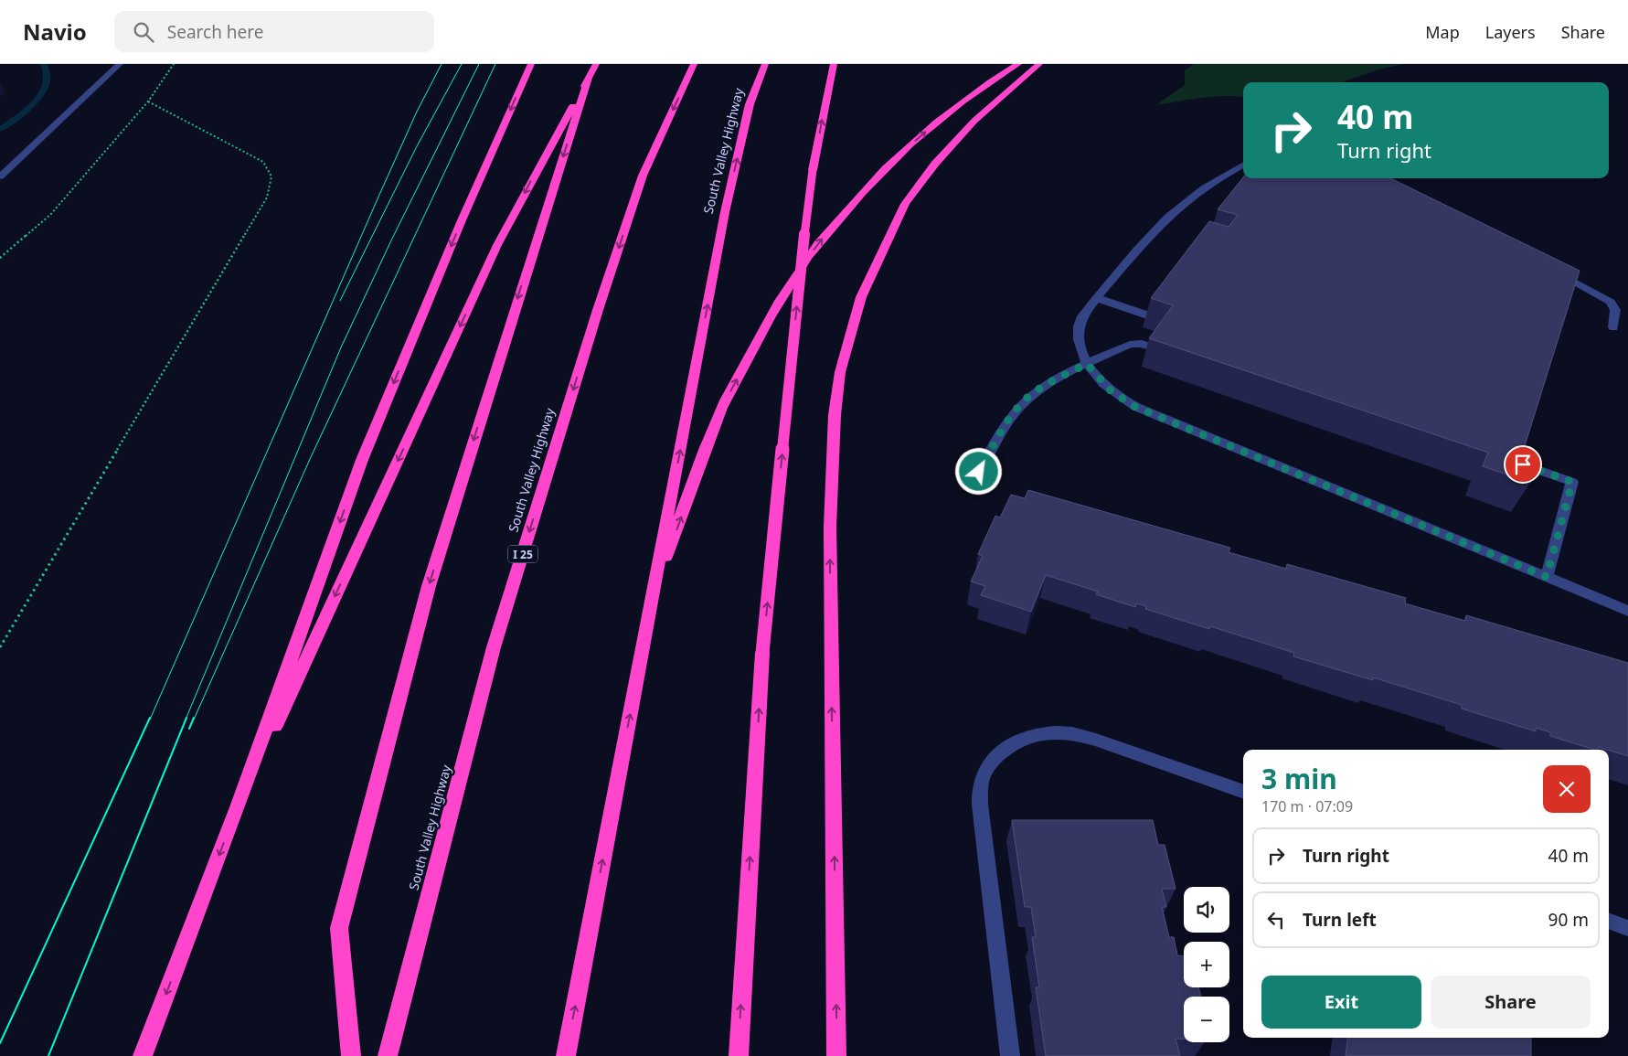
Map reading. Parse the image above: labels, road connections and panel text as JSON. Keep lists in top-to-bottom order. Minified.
{"streets":{"highway":["South Valley Highway","I 25"]},"page":{"header":"Navio","search":"Search here","nav":["Map","Layers","Share"],"turn":["40 m","Turn right"],"heading":["3 min","170 m · 07:09"],"list":[{"name":"Turn right","value":"40 m"},{"name":"Turn left","value":"90 m"}],"map_buttons":["+","−"],"buttons":["Exit","Share"]}}
